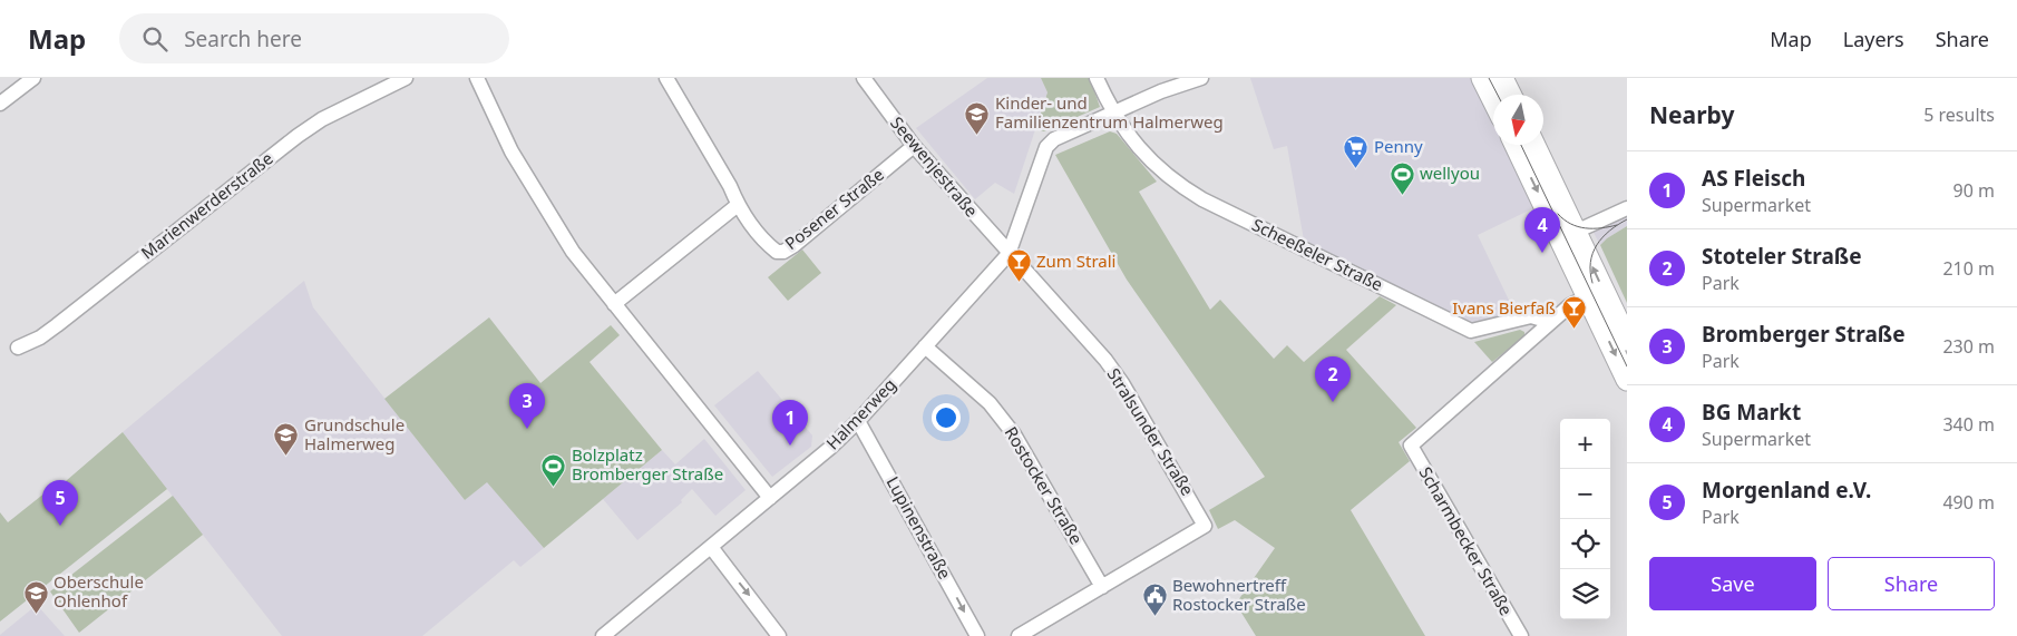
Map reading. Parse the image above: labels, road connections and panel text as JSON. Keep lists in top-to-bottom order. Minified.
{"streets":{"street":["Seewenjestraße","Marienwerderstraße","Posener Straße","Scheeßeler Straße","Halmerweg","Stralsunder Straße","Rostocker Straße","Lupinenstraße","Scharmbecker Straße"]},"crossings":[["Seewenjestraße","Posener Straße"],["Seewenjestraße","Halmerweg"],["Seewenjestraße","Stralsunder Straße"],["Scheeßeler Straße","Halmerweg"],["Scheeßeler Straße","Scharmbecker Straße"],["Halmerweg","Stralsunder Straße"],["Halmerweg","Rostocker Straße"],["Halmerweg","Lupinenstraße"],["Stralsunder Straße","Rostocker Straße"]],"one_way":["Lupinenstraße"],"places":{"school or university":["Kinder- und Familienzentrum Halmerweg","Grundschule Halmerweg","Oberschule Ohlenhof"],"supermarket":["Penny"],"sports":["wellyou","Bolzplatz Bromberger Straße"],"bar":["Zum Strali","Ivans Bierfaß"],"public building":["Bewohnertreff Rostocker Straße"]},"north":"bottom","page":{"header":"Map","search":"Search here","nav":["Map","Layers","Share"],"heading":["Nearby","5 results"],"list":[{"mark":"1","name":"AS Fleisch","note":"Supermarket","value":"90 m"},{"mark":"2","name":"Stoteler Straße","note":"Park","value":"210 m"},{"mark":"3","name":"Bromberger Straße","note":"Park","value":"230 m"},{"mark":"4","name":"BG Markt","note":"Supermarket","value":"340 m"},{"mark":"5","name":"Morgenland e.V.","note":"Park","value":"490 m"}],"pins":["4","2","3","1","5"],"map_buttons":["+","−"],"buttons":["Save","Share"]}}
